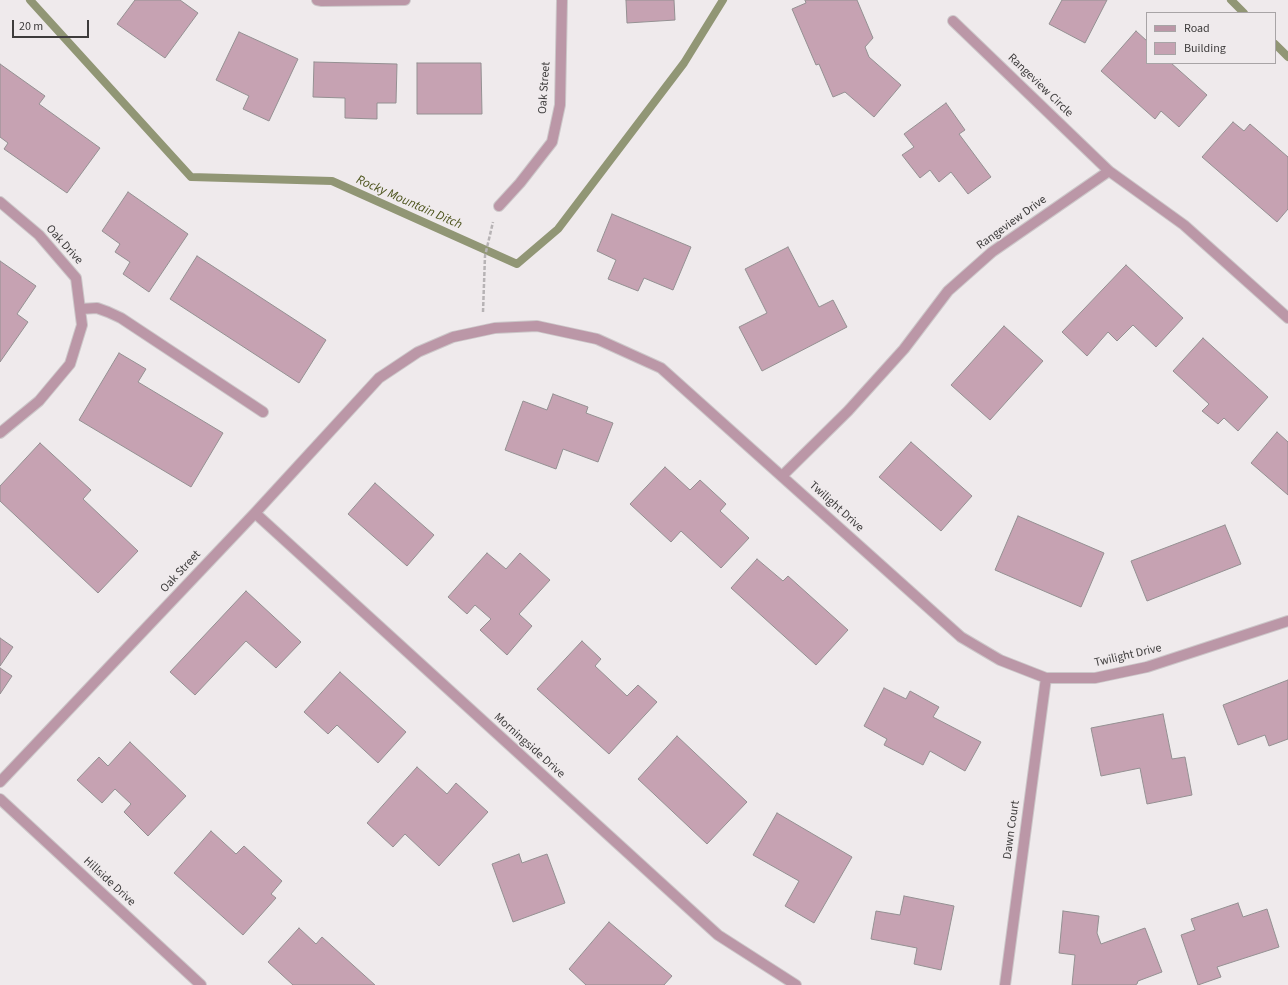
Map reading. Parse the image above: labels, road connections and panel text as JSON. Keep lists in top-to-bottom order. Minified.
{"streets":{"street":["Rangeview Circle","Oak Street","Rangeview Drive","Oak Drive","Twilight Drive","Morningside Drive","Dawn Court","Hillside Drive"]},"crossings":[["Rangeview Circle","Rangeview Drive"],["Oak Street","Twilight Drive"],["Oak Street","Morningside Drive"],["Rangeview Drive","Twilight Drive"],["Twilight Drive","Dawn Court"]],"water":["Rocky Mountain Ditch"],"legend":["Road","Building"],"scale_bar":"20 m"}
